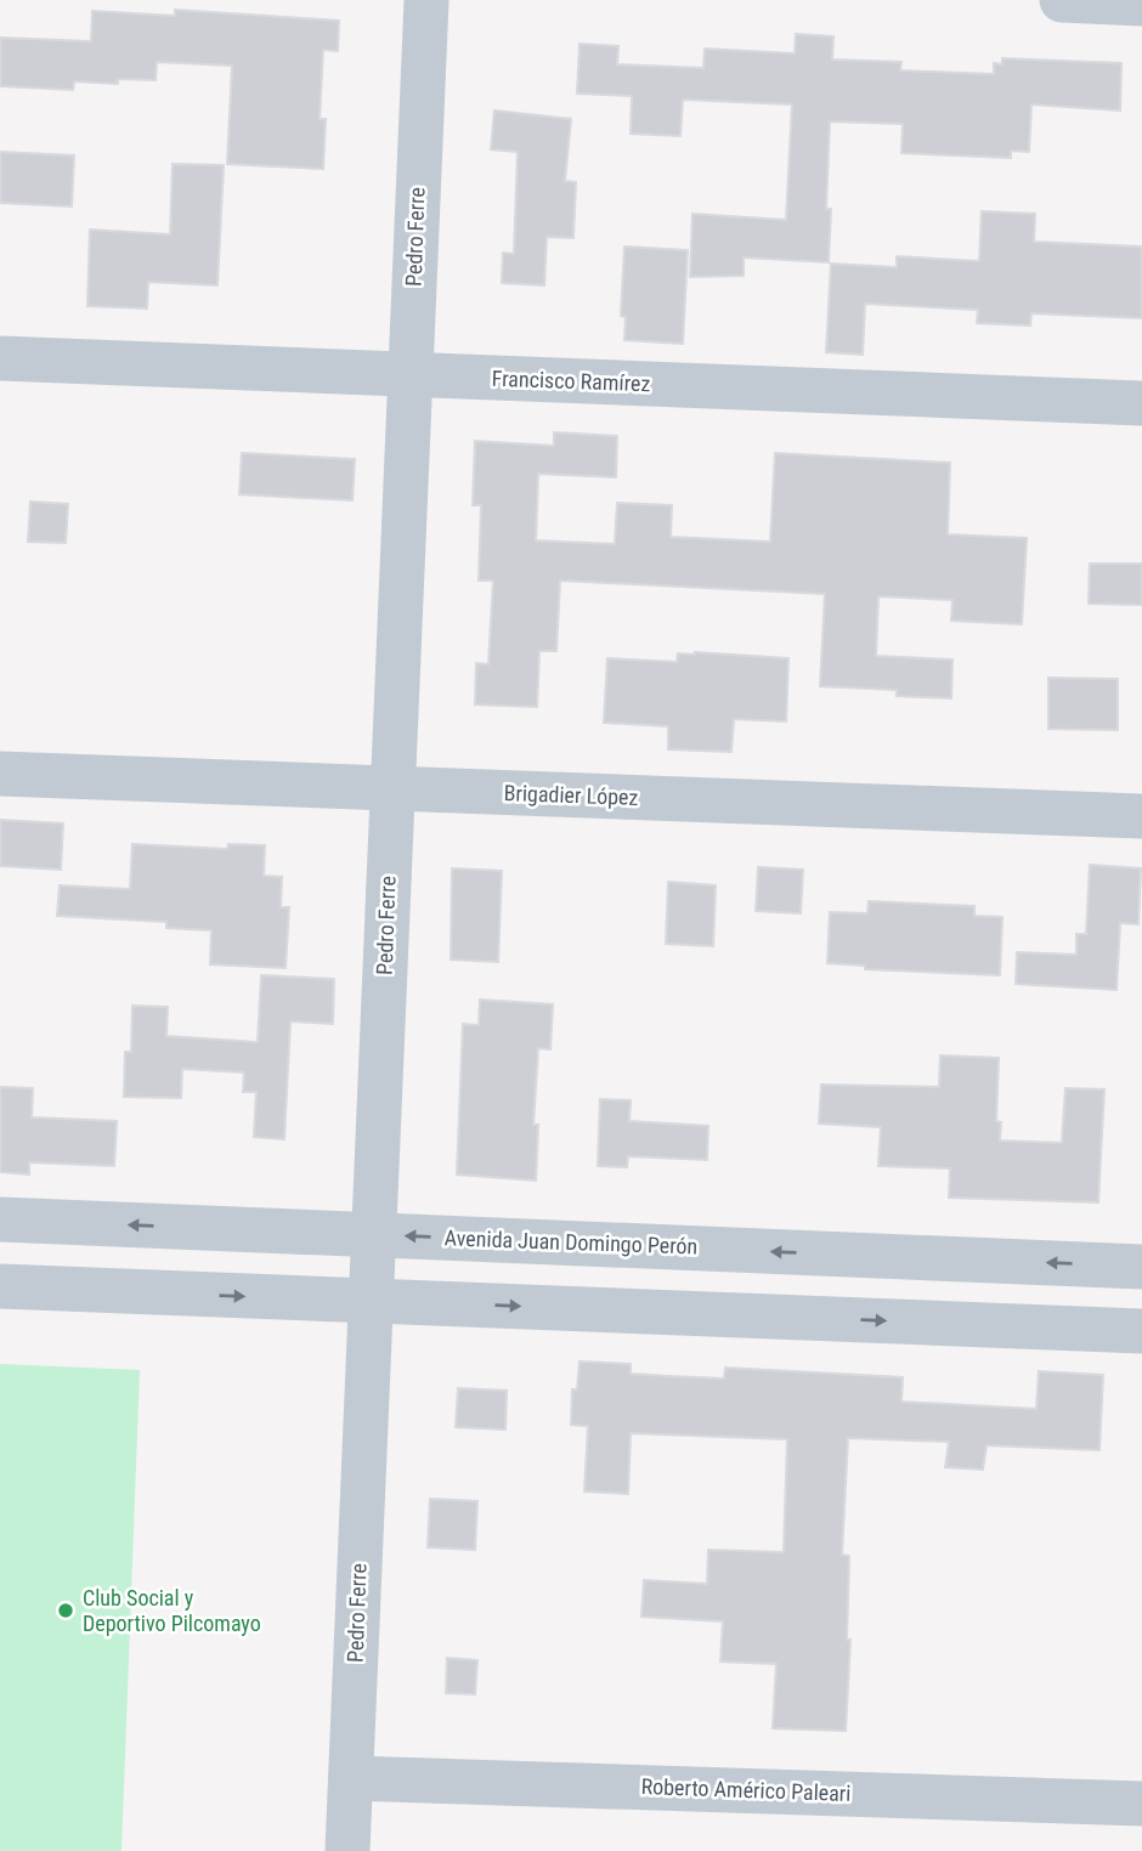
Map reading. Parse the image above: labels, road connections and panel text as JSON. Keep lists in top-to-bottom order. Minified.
{"streets":{"street":["Pedro Ferre","Francisco Ramírez","Brigadier López","Avenida Juan Domingo Perón","Roberto Américo Paleari"]},"crossings":[["Pedro Ferre","Francisco Ramírez"],["Pedro Ferre","Brigadier López"],["Pedro Ferre","Avenida Juan Domingo Perón"],["Pedro Ferre","Roberto Américo Paleari"]],"places":["Club Social y Deportivo Pilcomayo"]}
